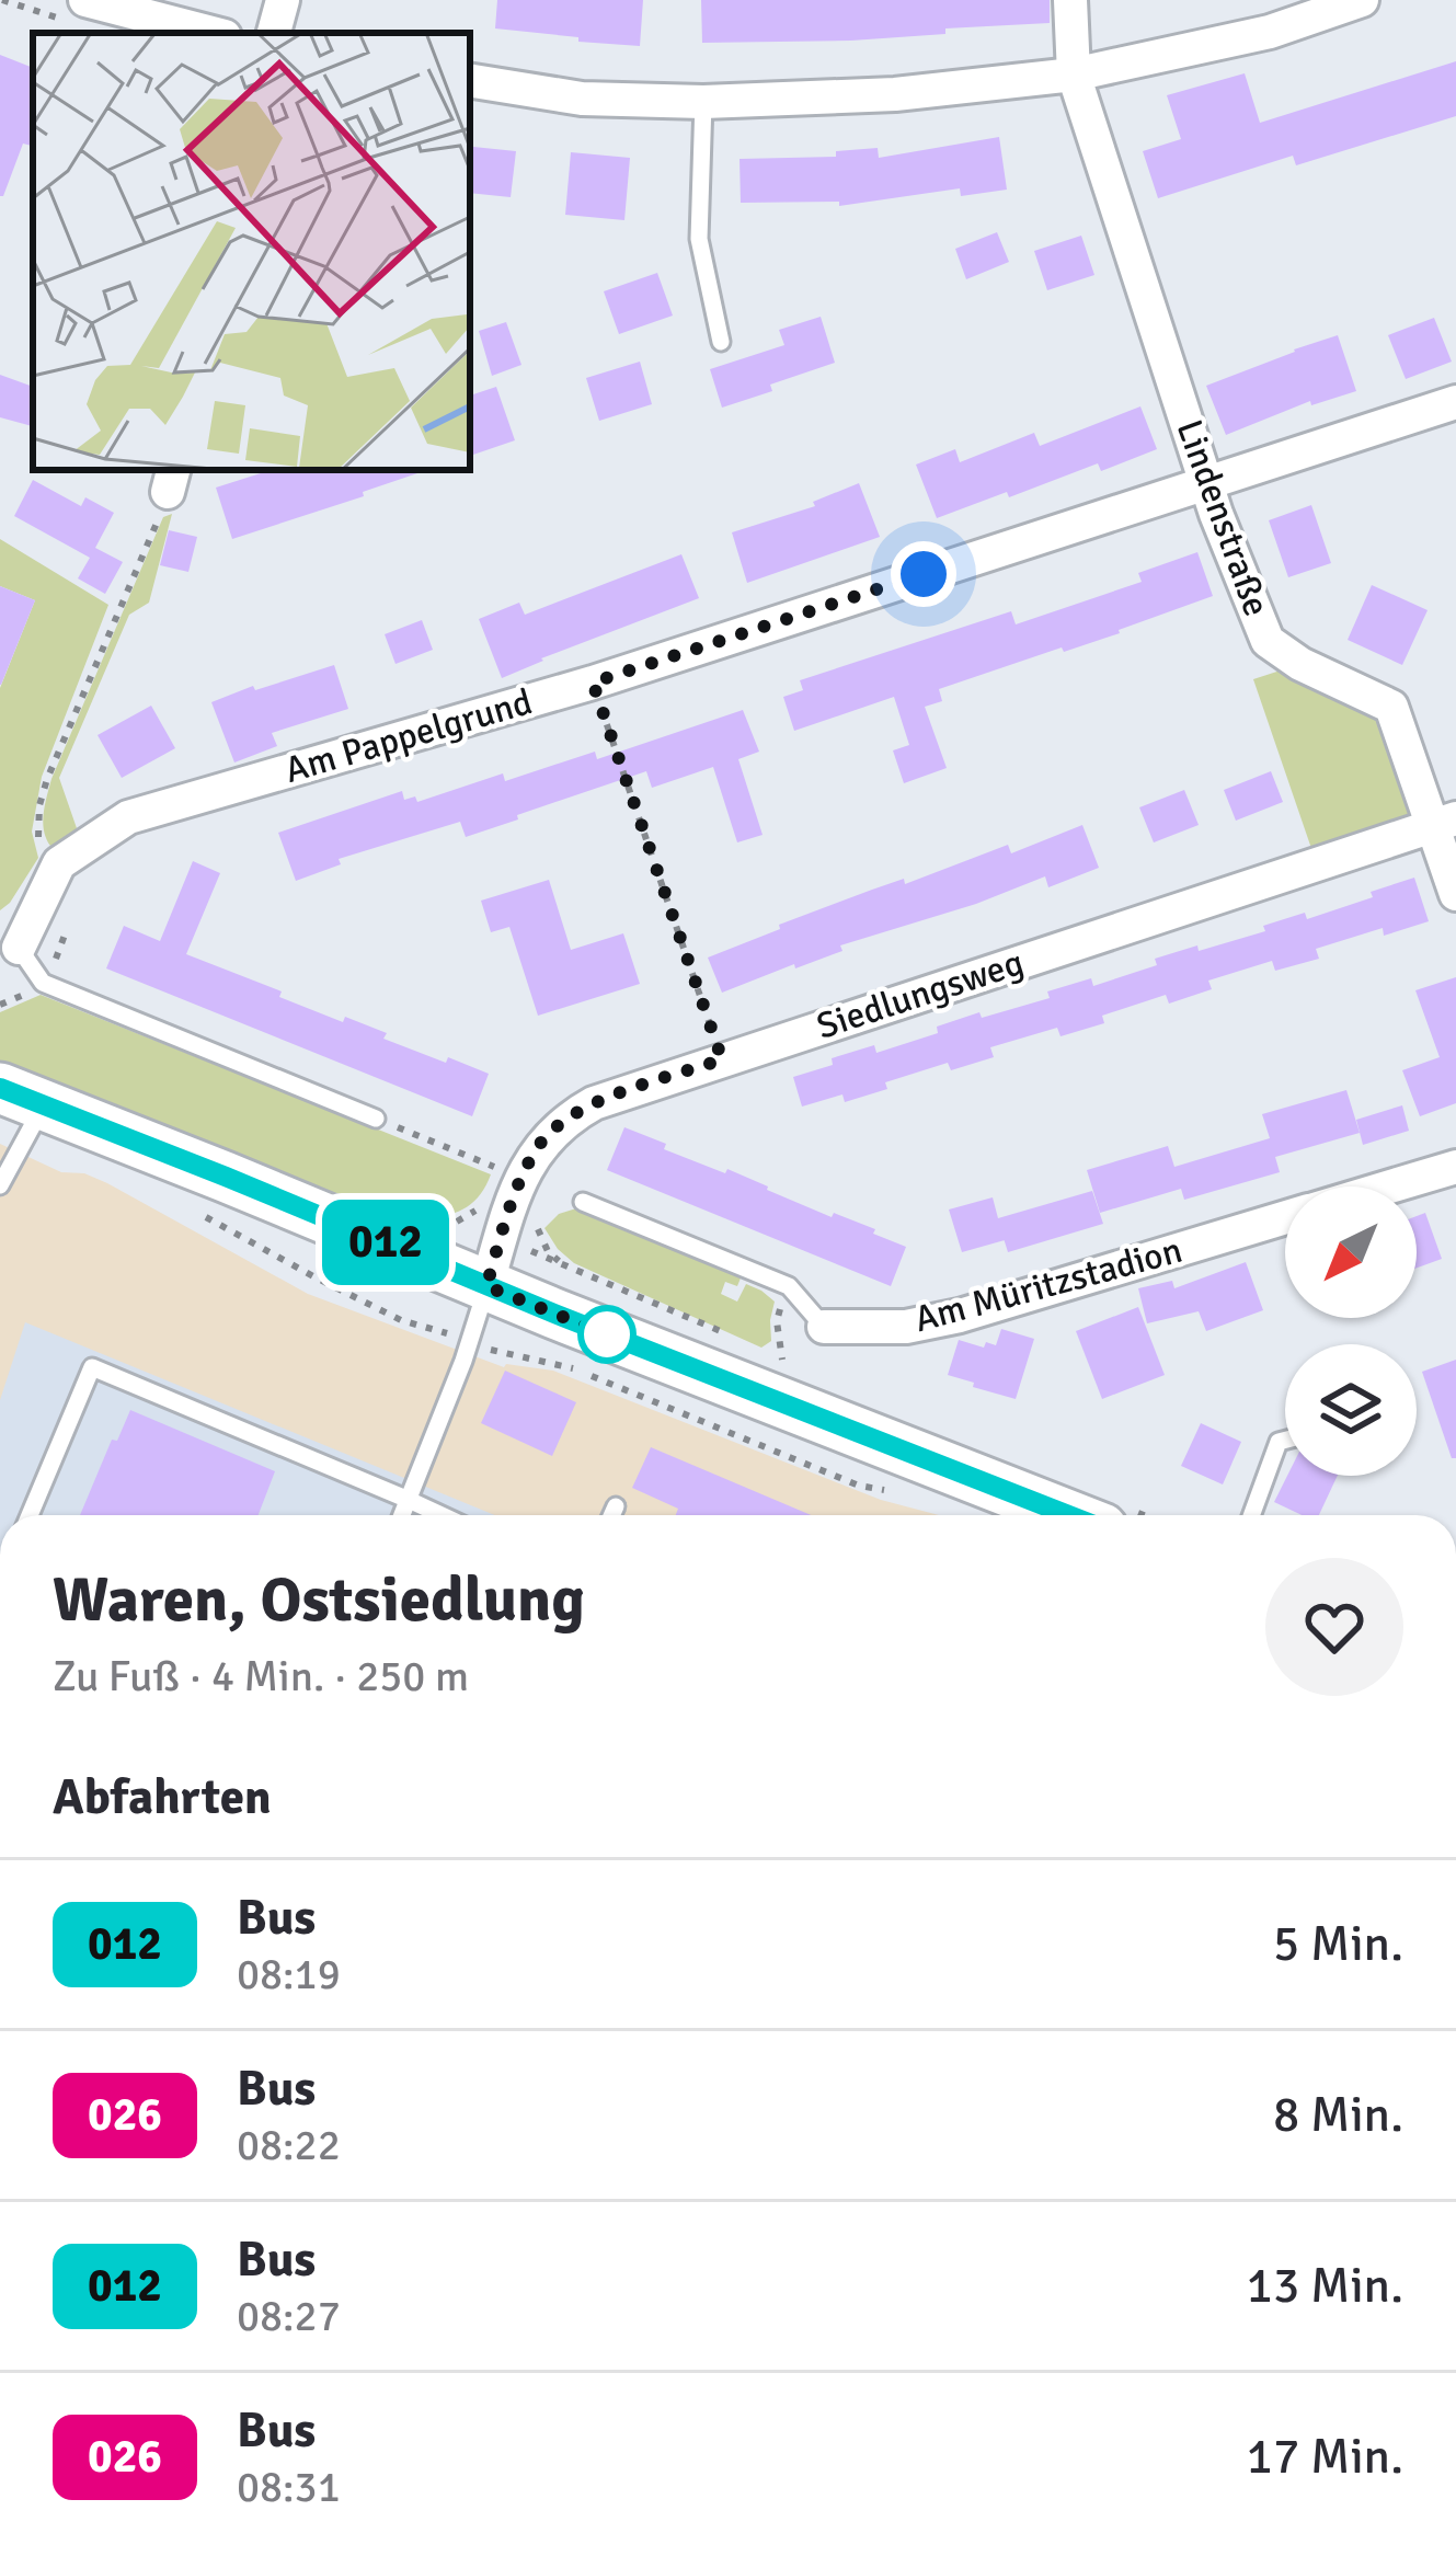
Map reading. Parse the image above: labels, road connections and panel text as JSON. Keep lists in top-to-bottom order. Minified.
{"streets":{"street":["Lindenstraße","Am Pappelgrund","Siedlungsweg","Am Müritzstadion"]},"crossings":[["Lindenstraße","Am Pappelgrund"],["Lindenstraße","Siedlungsweg"]],"lines":["bus line 012"],"north":"bottom left","page":{"on_map":"012","heading":[["Waren, Ostsiedlung","Zu Fuß · 4 Min. · 250 m"],"Abfahrten"],"list":[{"mark":"012","name":"Bus","note":"08:19","value":"5 Min."},{"mark":"026","name":"Bus","note":"08:22","value":"8 Min."},{"mark":"012","name":"Bus","note":"08:27","value":"13 Min."},{"mark":"026","name":"Bus","note":"08:31","value":"17 Min."}]}}
